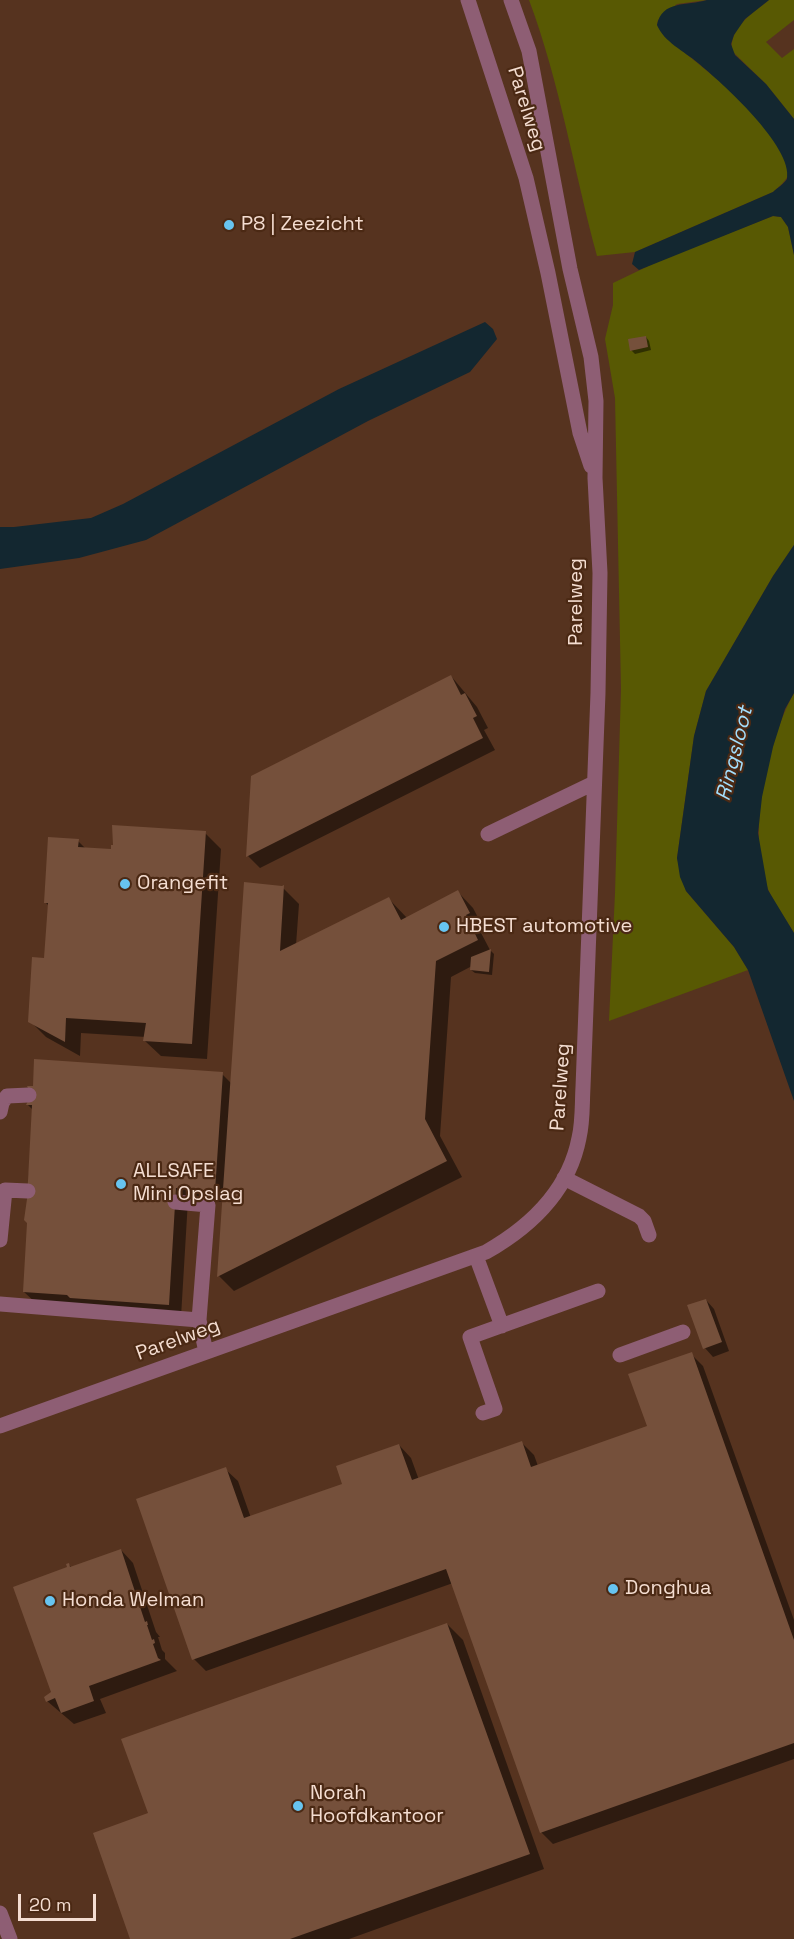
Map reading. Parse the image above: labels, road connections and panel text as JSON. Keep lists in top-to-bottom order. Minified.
{"streets":{"street":["Parelweg"]},"water":["Ringsloot"],"places":["P8 | Zeezicht","Orangefit","HBEST automotive","ALLSAFE Mini Opslag","Donghua","Honda Welman","Norah Hoofdkantoor"],"scale_bar":"20 m"}
